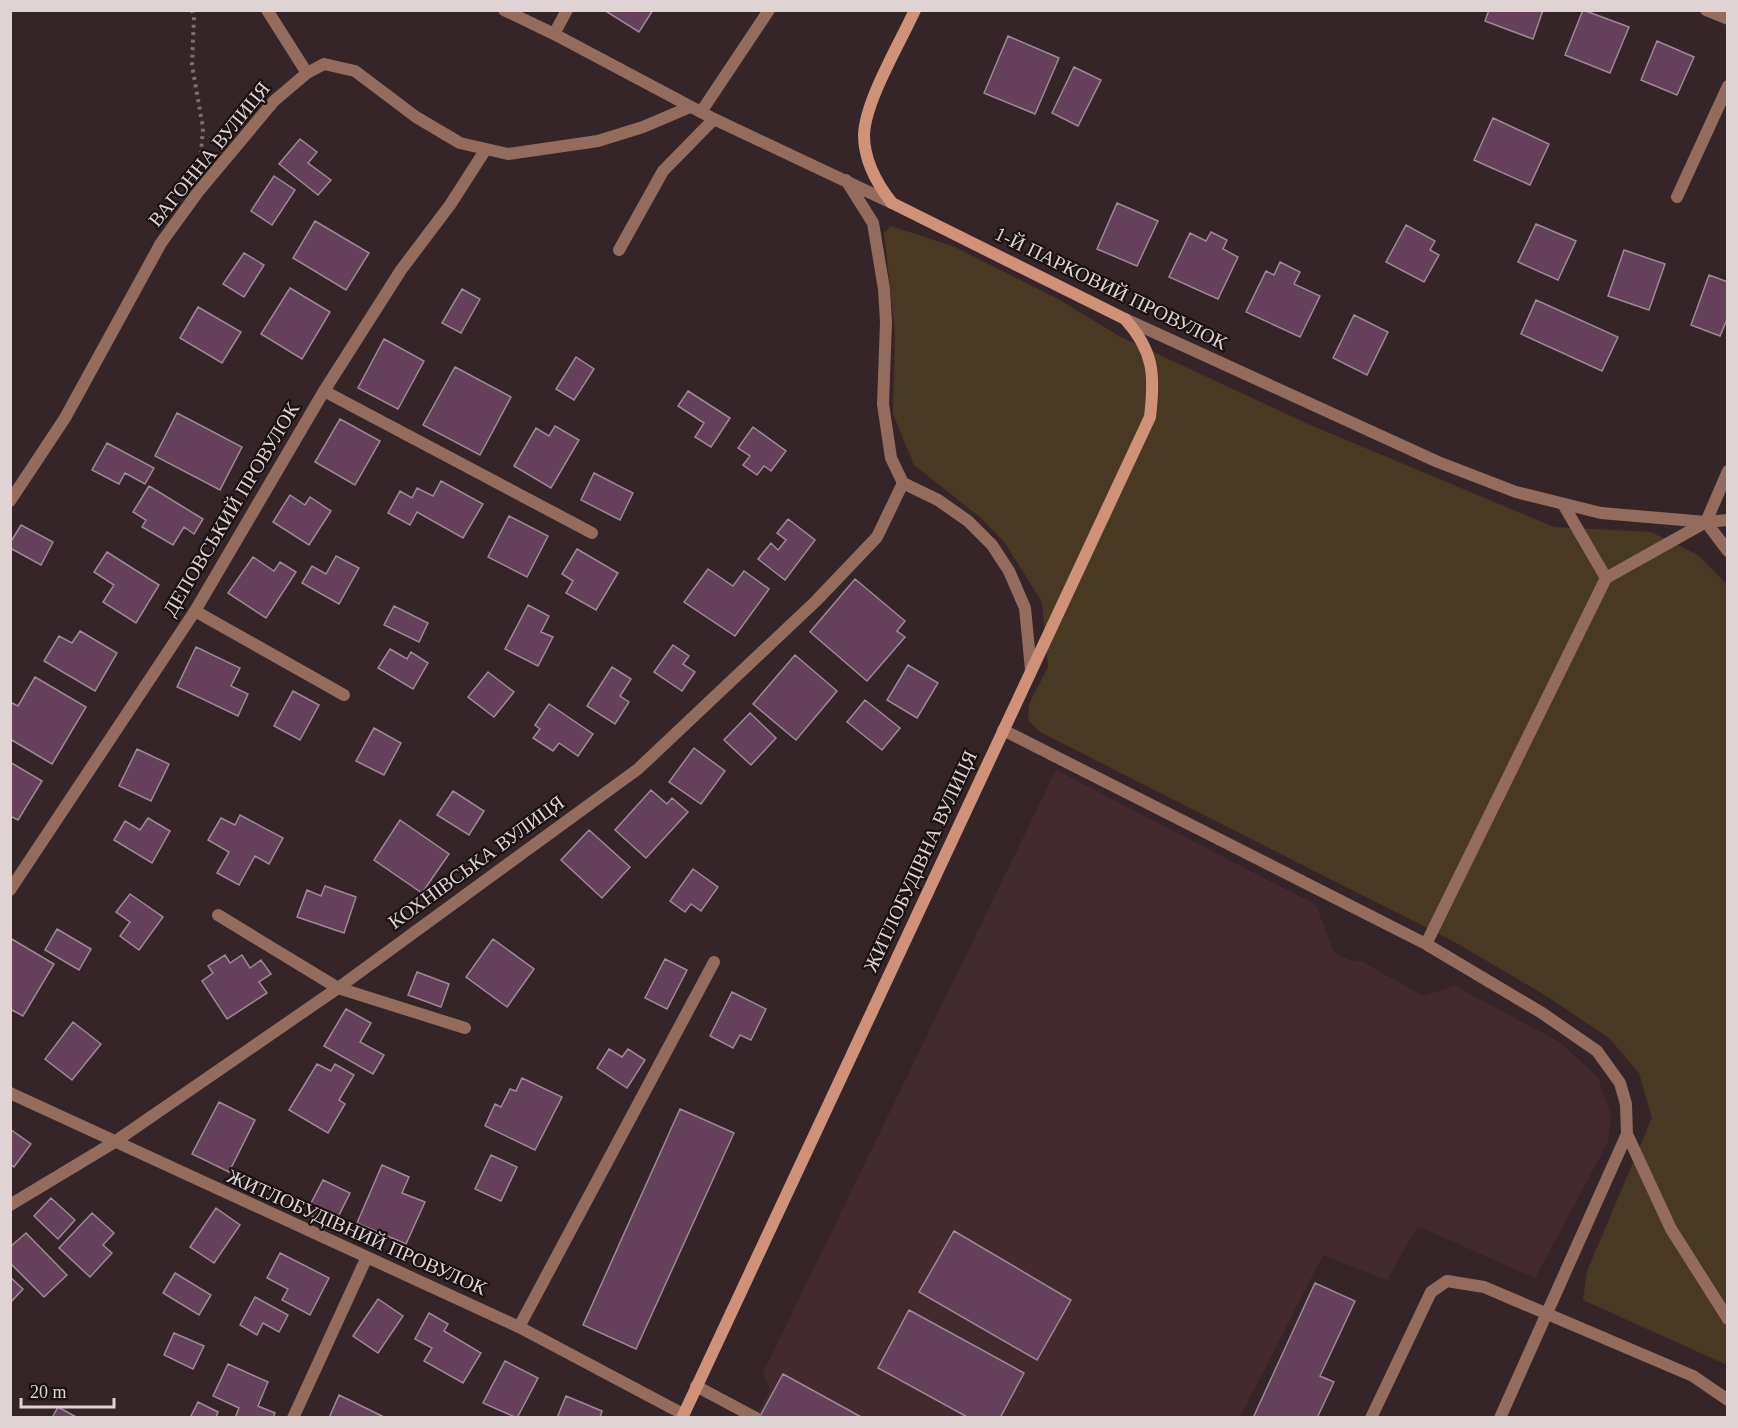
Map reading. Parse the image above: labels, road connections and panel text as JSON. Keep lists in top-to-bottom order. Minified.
{"streets":{"street":["ВАГОННА ВУЛИЦЯ","1-Й ПАРКОВИЙ ПРОВУЛОК","ДЕПОВСЬКИЙ ПРОВУЛОК","ЖИТЛОБУДІВНА ВУЛИЦЯ","КОХНІВСЬКА ВУЛИЦЯ","ЖИТЛОБУДІВНИЙ ПРОВУЛОК"]},"crossings":[["ВАГОННА ВУЛИЦЯ","1-Й ПАРКОВИЙ ПРОВУЛОК"],["ВАГОННА ВУЛИЦЯ","ДЕПОВСЬКИЙ ПРОВУЛОК"],["1-Й ПАРКОВИЙ ПРОВУЛОК","ЖИТЛОБУДІВНА ВУЛИЦЯ"],["ЖИТЛОБУДІВНА ВУЛИЦЯ","ЖИТЛОБУДІВНИЙ ПРОВУЛОК"],["КОХНІВСЬКА ВУЛИЦЯ","ЖИТЛОБУДІВНИЙ ПРОВУЛОК"]],"scale_bar":"20 m"}
